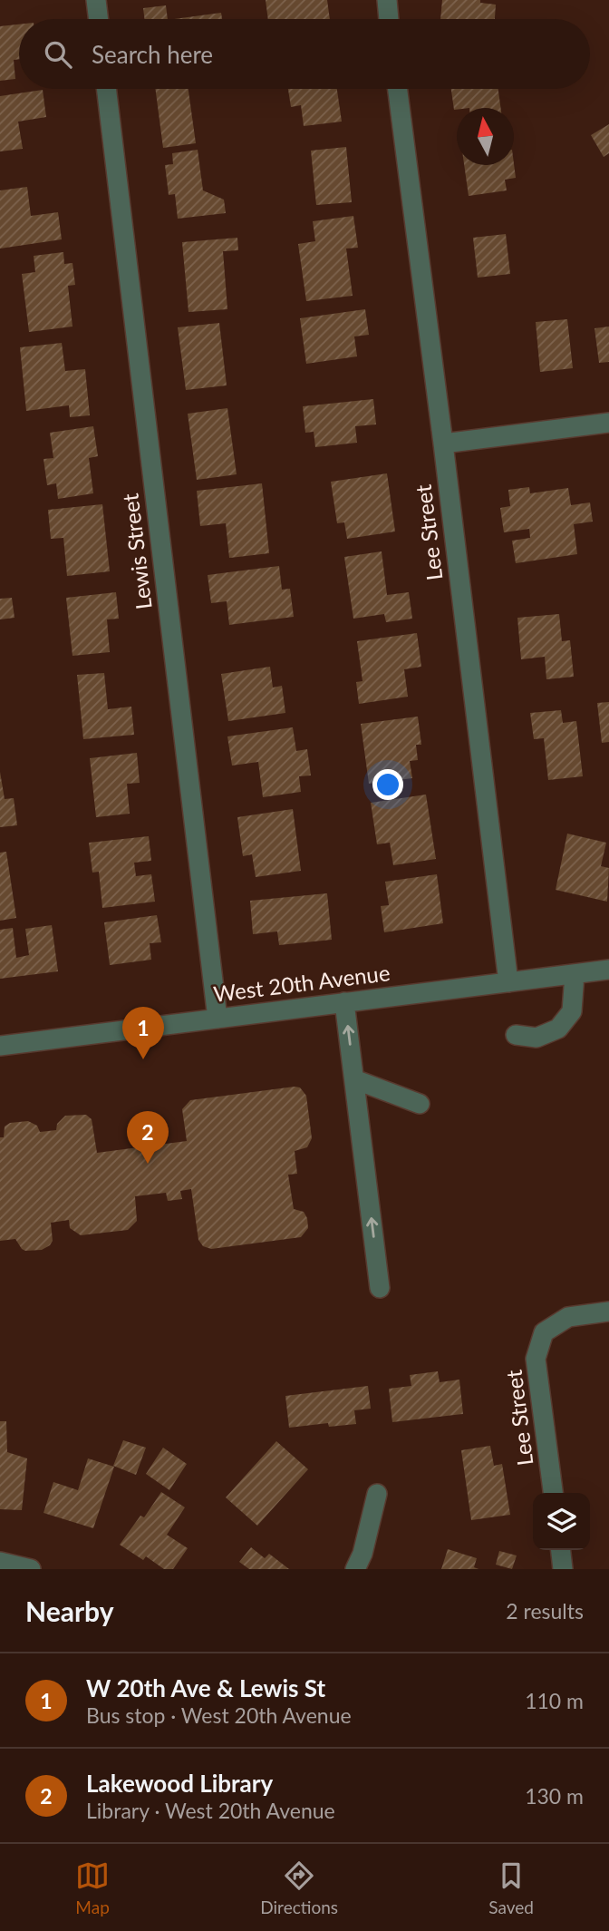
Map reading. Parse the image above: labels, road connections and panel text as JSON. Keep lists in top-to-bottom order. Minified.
{"streets":{"street":["Lee Street","Lewis Street","West 20th Avenue"]},"crossings":[["Lee Street","West 20th Avenue"],["Lewis Street","West 20th Avenue"]],"north":"top","page":{"search":"Search here","pins":["1","2"],"heading":["Nearby","2 results"],"list":[{"mark":"1","name":"W 20th Ave & Lewis St","note":"Bus stop · West 20th Avenue","value":"110 m"},{"mark":"2","name":"Lakewood Library","note":"Library · West 20th Avenue","value":"130 m"}],"nav":["Map","Directions","Saved"]}}
